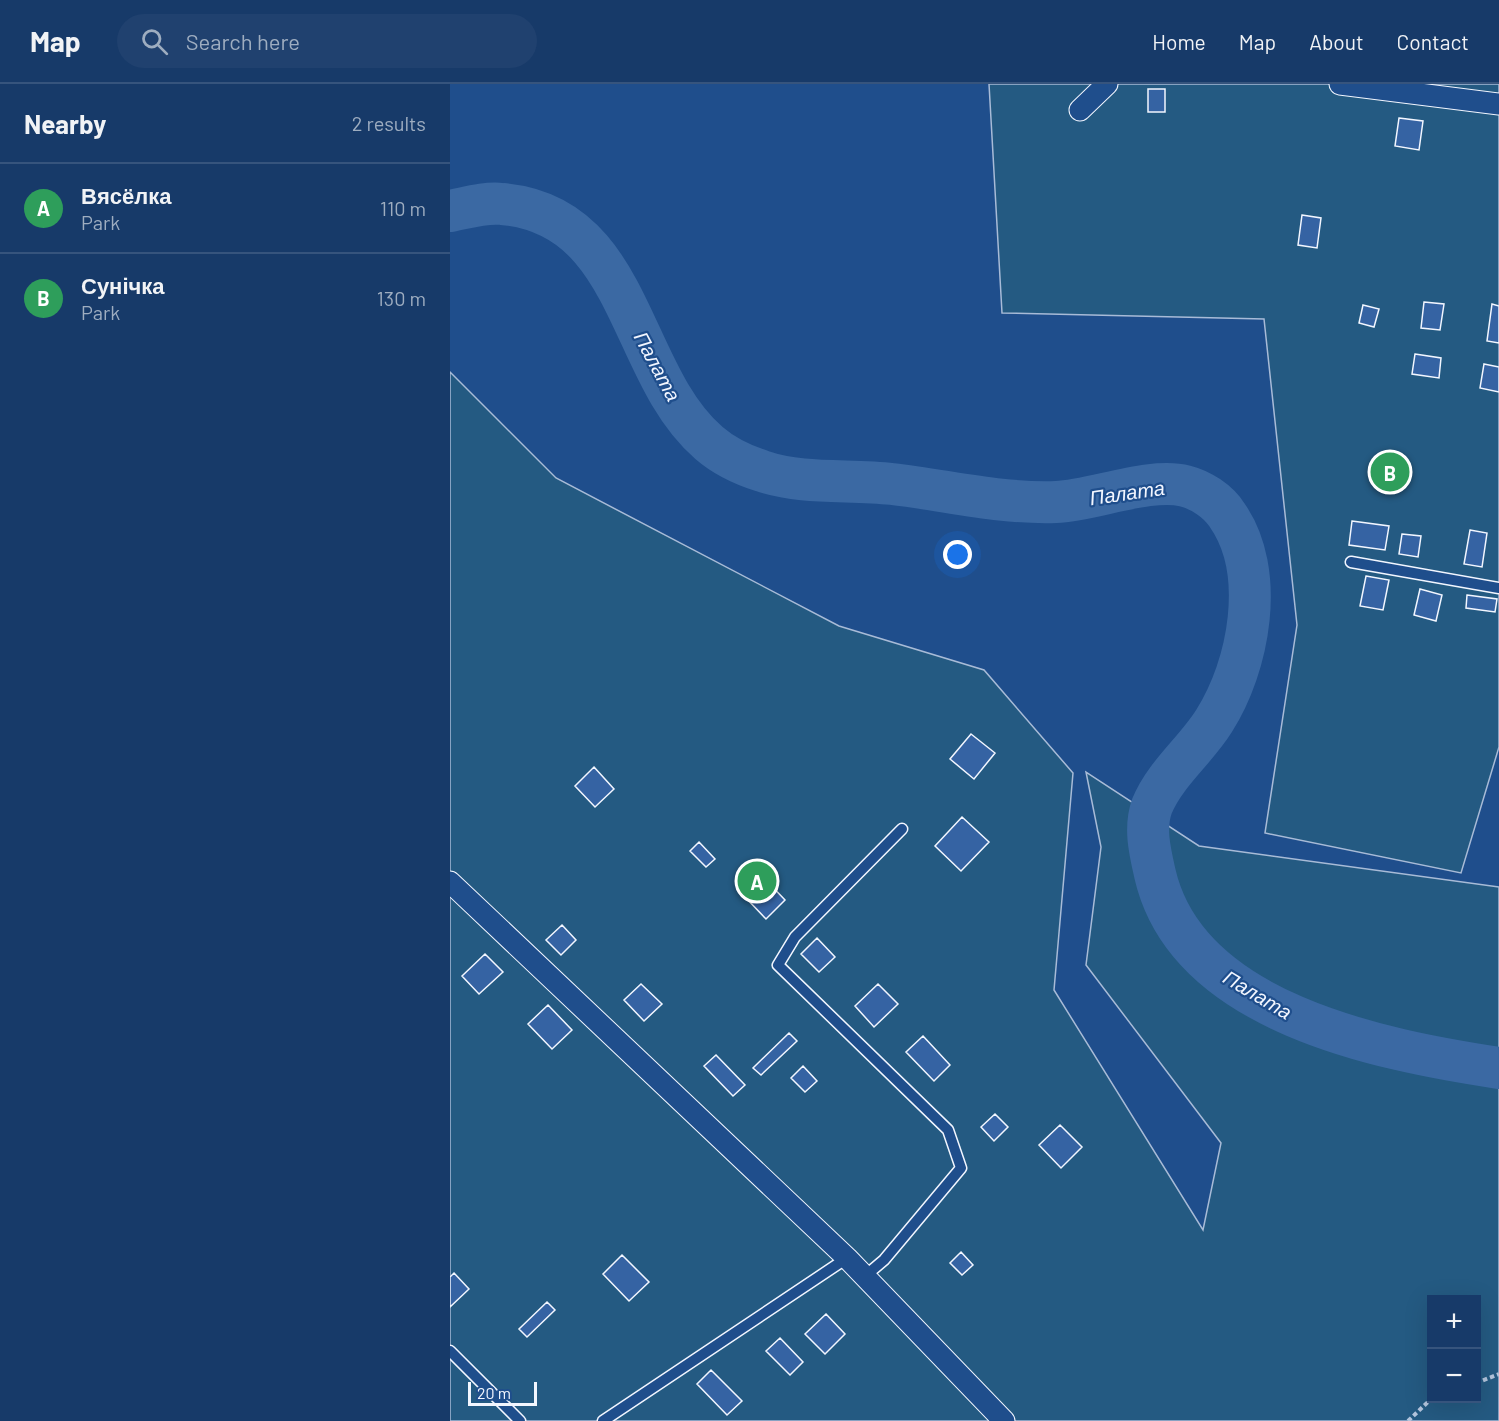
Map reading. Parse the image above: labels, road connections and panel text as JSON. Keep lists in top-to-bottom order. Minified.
{"water":["Палата"],"scale_bar":"20 m","page":{"header":"Map","search":"Search here","nav":["Home","Map","About","Contact"],"heading":["Nearby","2 results"],"list":[{"mark":"A","name":"Вясёлка","note":"Park","value":"110 m"},{"mark":"B","name":"Сунічка","note":"Park","value":"130 m"}],"pins":["B","A"],"map_buttons":["+","−"],"scale":"20 m"}}
